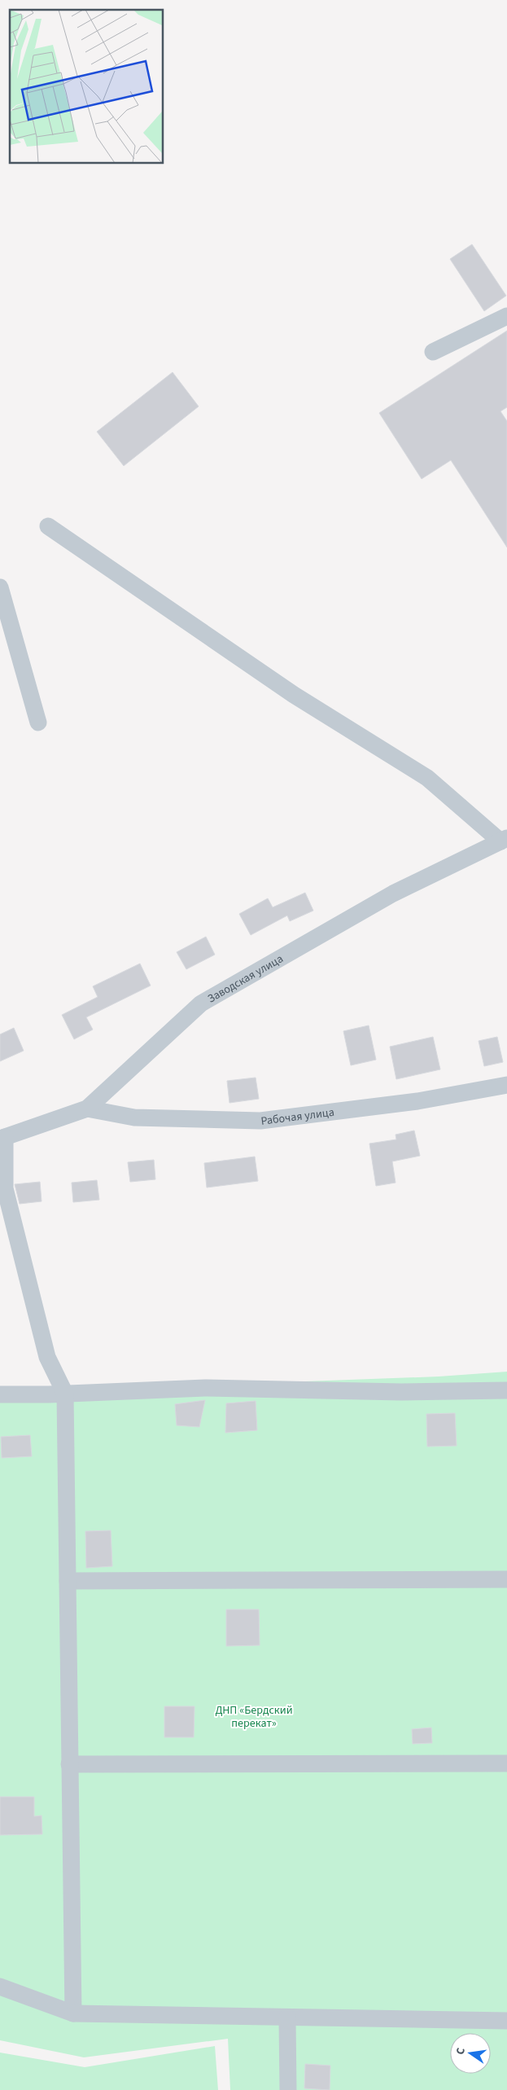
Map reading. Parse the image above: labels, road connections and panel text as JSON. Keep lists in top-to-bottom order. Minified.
{"streets":{"street":["Заводская улица","Рабочая улица"]},"crossings":[["Заводская улица","Рабочая улица"]],"parks":["ДНП «Бердский перекат»"],"north":"left"}
